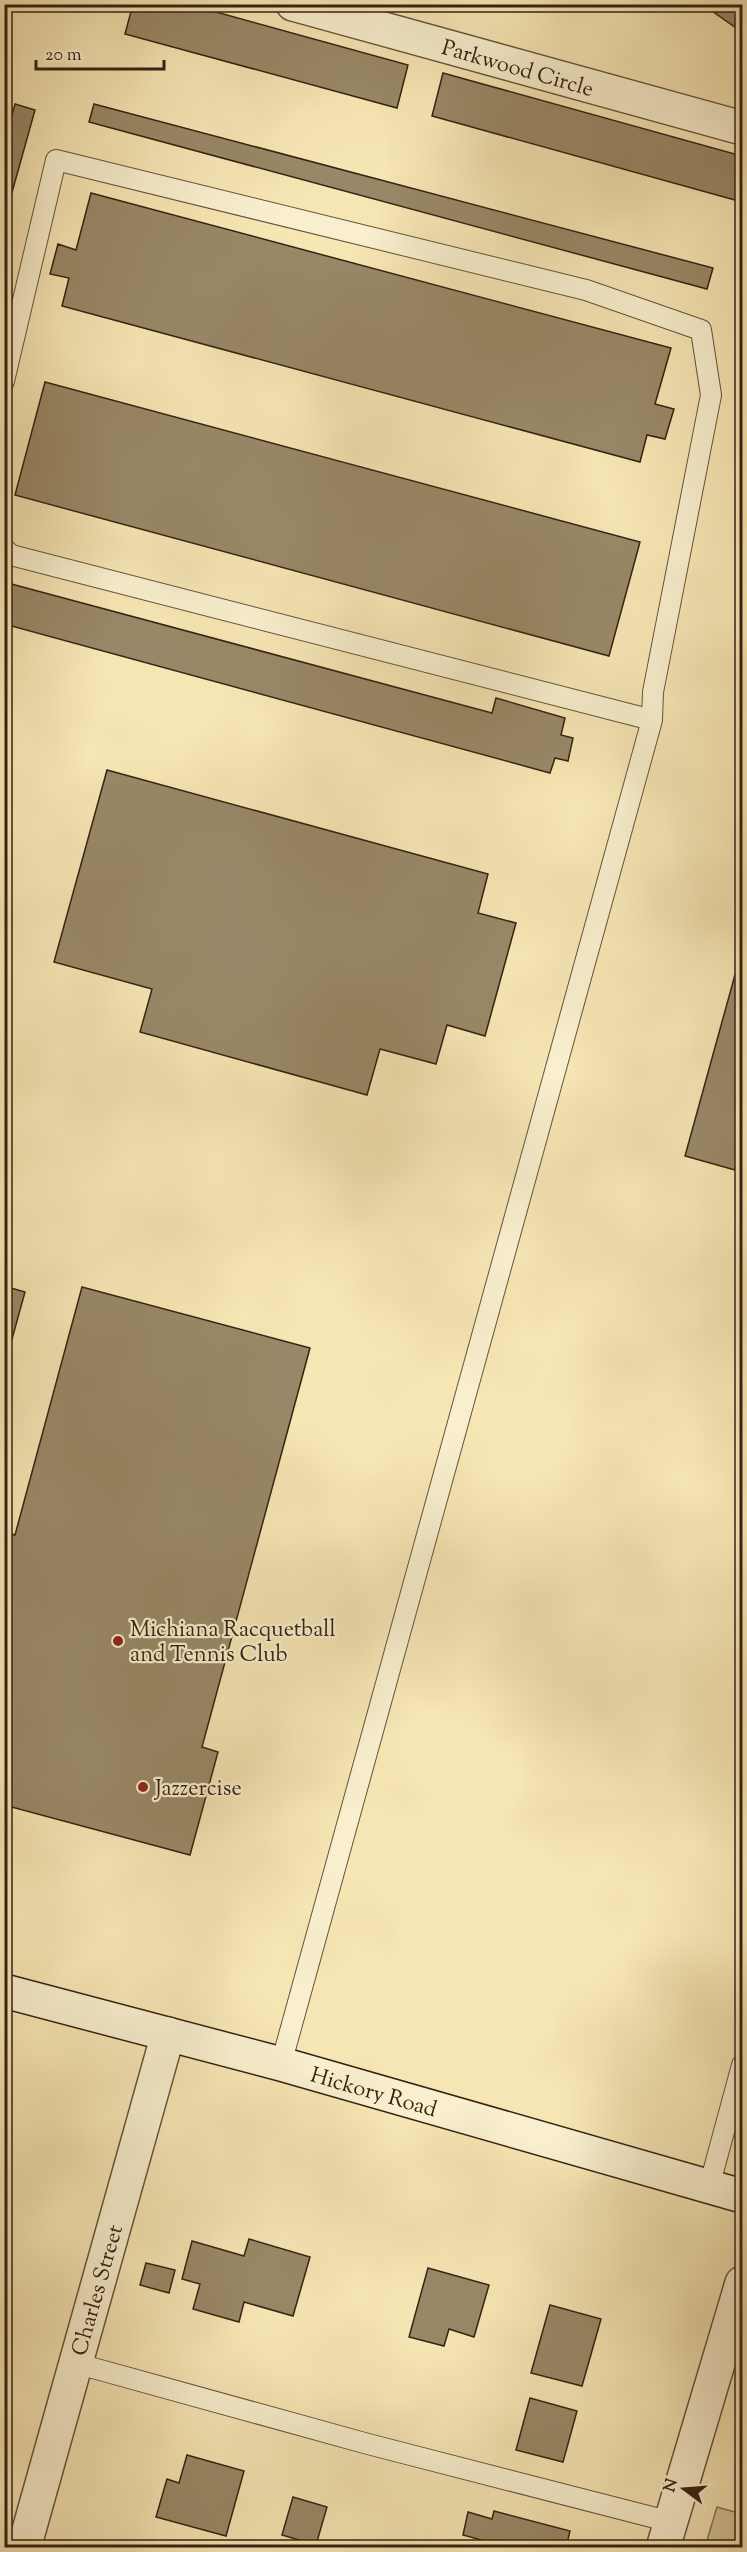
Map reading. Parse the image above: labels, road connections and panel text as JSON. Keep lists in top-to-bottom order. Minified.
{"streets":{"street":["Parkwood Circle","Hickory Road","Charles Street"]},"crossings":[["Hickory Road","Charles Street"]],"places":["Michiana Racquetball and Tennis Club","Jazzercise"],"scale_bar":"20 m","north":"left"}
